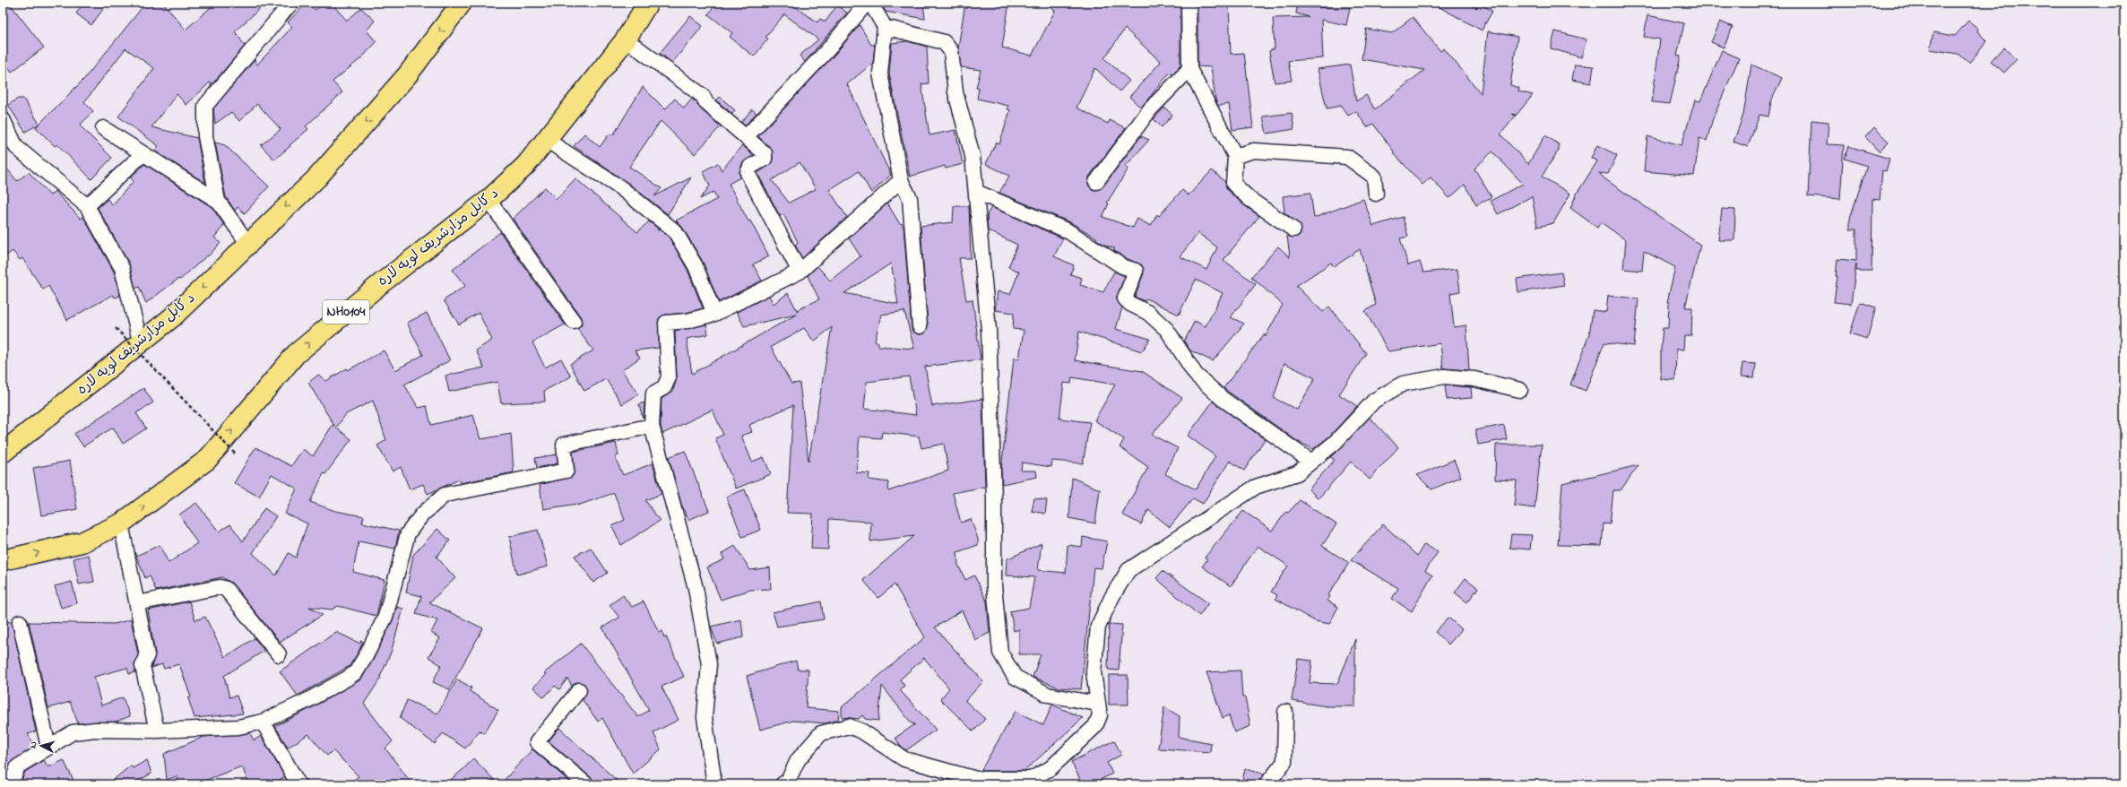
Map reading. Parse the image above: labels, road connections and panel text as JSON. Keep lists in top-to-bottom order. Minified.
{"streets":{"highway":["د کابل مزارشریف لویه لاره","NH0104"]},"north":"left"}
